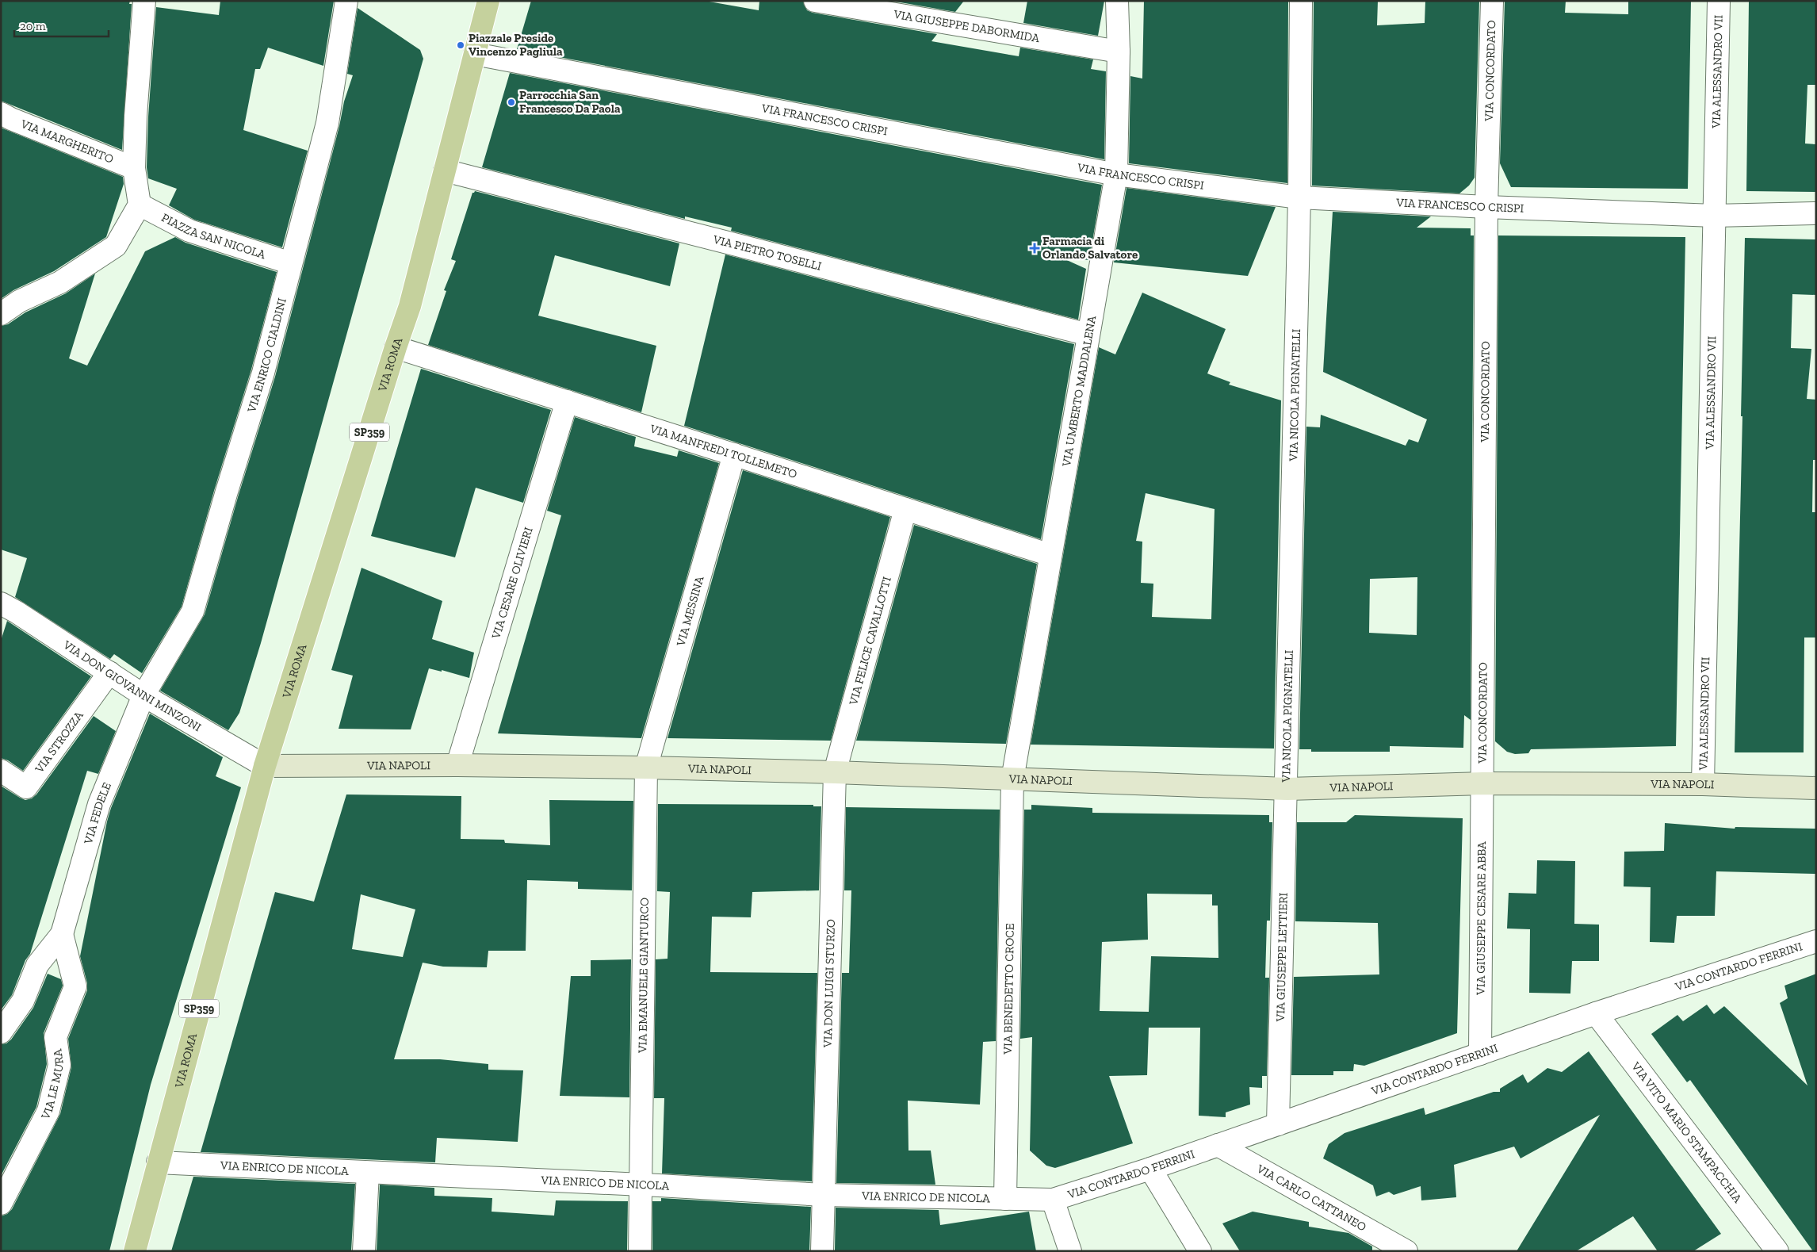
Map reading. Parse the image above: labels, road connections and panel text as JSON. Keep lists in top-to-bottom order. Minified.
{"streets":{"main road":["VIA ROMA","SP359","VIA NAPOLI"],"street":["VIA GIUSEPPE DABORMIDA","VIA CONCORDATO","VIA ALESSANDRO VII","VIA FRANCESCO CRISPI","VIA MARGHERITO","PIAZZA SAN NICOLA","VIA PIETRO TOSELLI","VIA ENRICO CIALDINI","VIA UMBERTO MADDALENA","VIA NICOLA PIGNATELLI","VIA MANFREDI TOLLEMETO","VIA CESARE OLIVIERI","VIA MESSINA","VIA FELICE CAVALLOTTI","VIA DON GIOVANNI MINZONI","VIA STROZZA","VIA FEDELE","VIA GIUSEPPE CESARE ABBA","VIA GIUSEPPE LETTIERI","VIA CONTARDO FERRINI","VIA EMANUELE GIANTURCO","VIA DON LUIGI STURZO","VIA BENEDETTO CROCE","VIA LE MURA","VIA VITO MARIO STAMPACCHIA","VIA ENRICO DE NICOLA","VIA CARLO CATTANEO"]},"crossings":[["VIA GIUSEPPE DABORMIDA","VIA UMBERTO MADDALENA"],["VIA CONCORDATO","VIA FRANCESCO CRISPI"],["VIA CONCORDATO","VIA NAPOLI"],["VIA CONCORDATO","VIA GIUSEPPE CESARE ABBA"],["VIA ALESSANDRO VII","VIA FRANCESCO CRISPI"],["VIA ALESSANDRO VII","VIA NAPOLI"],["VIA FRANCESCO CRISPI","VIA ROMA"],["VIA FRANCESCO CRISPI","VIA UMBERTO MADDALENA"],["VIA FRANCESCO CRISPI","VIA NICOLA PIGNATELLI"],["VIA FRANCESCO CRISPI","SP359"],["PIAZZA SAN NICOLA","VIA ENRICO CIALDINI"],["VIA PIETRO TOSELLI","VIA ROMA"],["VIA PIETRO TOSELLI","VIA UMBERTO MADDALENA"],["VIA ENRICO CIALDINI","VIA DON GIOVANNI MINZONI"],["VIA ENRICO CIALDINI","VIA FEDELE"],["VIA ROMA","SP359"],["VIA ROMA","VIA MANFREDI TOLLEMETO"],["VIA ROMA","VIA DON GIOVANNI MINZONI"],["VIA ROMA","VIA NAPOLI"],["VIA ROMA","VIA ENRICO DE NICOLA"],["VIA UMBERTO MADDALENA","VIA MANFREDI TOLLEMETO"],["VIA UMBERTO MADDALENA","VIA NAPOLI"],["VIA UMBERTO MADDALENA","VIA BENEDETTO CROCE"],["VIA NICOLA PIGNATELLI","VIA NAPOLI"],["VIA NICOLA PIGNATELLI","VIA GIUSEPPE LETTIERI"],["VIA MANFREDI TOLLEMETO","VIA CESARE OLIVIERI"],["VIA MANFREDI TOLLEMETO","VIA MESSINA"],["VIA MANFREDI TOLLEMETO","VIA FELICE CAVALLOTTI"],["VIA CESARE OLIVIERI","VIA NAPOLI"],["VIA MESSINA","VIA NAPOLI"],["VIA MESSINA","VIA EMANUELE GIANTURCO"],["VIA FELICE CAVALLOTTI","VIA NAPOLI"],["VIA FELICE CAVALLOTTI","VIA DON LUIGI STURZO"],["VIA DON GIOVANNI MINZONI","VIA STROZZA"],["VIA DON GIOVANNI MINZONI","VIA NAPOLI"],["VIA DON GIOVANNI MINZONI","VIA FEDELE"],["VIA NAPOLI","VIA GIUSEPPE CESARE ABBA"],["VIA NAPOLI","VIA GIUSEPPE LETTIERI"],["VIA NAPOLI","VIA EMANUELE GIANTURCO"],["VIA NAPOLI","VIA DON LUIGI STURZO"],["VIA NAPOLI","VIA BENEDETTO CROCE"],["VIA FEDELE","VIA LE MURA"],["VIA GIUSEPPE CESARE ABBA","VIA CONTARDO FERRINI"],["VIA GIUSEPPE LETTIERI","VIA CONTARDO FERRINI"],["VIA CONTARDO FERRINI","VIA VITO MARIO STAMPACCHIA"],["VIA CONTARDO FERRINI","VIA ENRICO DE NICOLA"],["VIA CONTARDO FERRINI","VIA CARLO CATTANEO"],["VIA EMANUELE GIANTURCO","VIA ENRICO DE NICOLA"],["VIA DON LUIGI STURZO","VIA ENRICO DE NICOLA"],["VIA BENEDETTO CROCE","VIA ENRICO DE NICOLA"]],"places":{"other":["Piazzale Preside Vincenzo Pagliula","Parrocchia San Francesco Da Paola"],"health":["Farmacia di Orlando Salvatore"]},"scale_bar":"20 m"}
